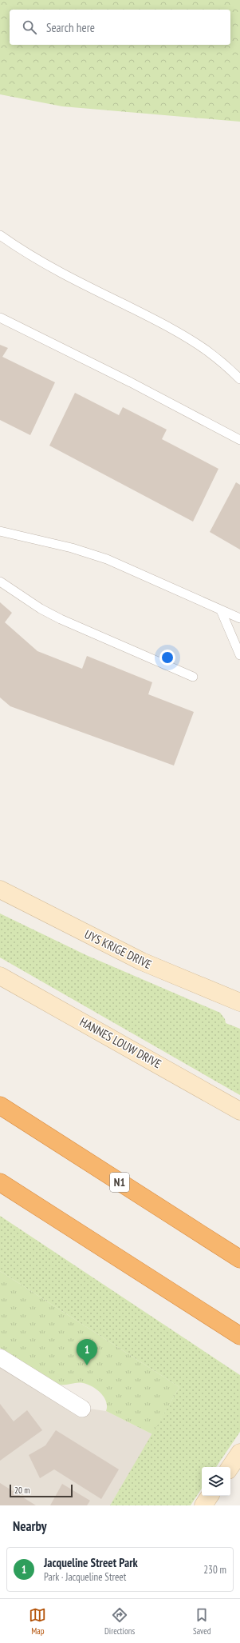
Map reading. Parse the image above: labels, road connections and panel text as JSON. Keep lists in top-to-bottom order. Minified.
{"streets":{"highway":["N1"],"street":["UYS KRIGE DRIVE","HANNES LOUW DRIVE"]},"scale_bar":"20 m","page":{"search":"Search here","pins":"1","scale":"20 m","heading":"Nearby","list":[{"mark":"1","name":"Jacqueline Street Park","note":"Park · Jacqueline Street","value":"230 m"}],"nav":["Map","Directions","Saved"]}}
